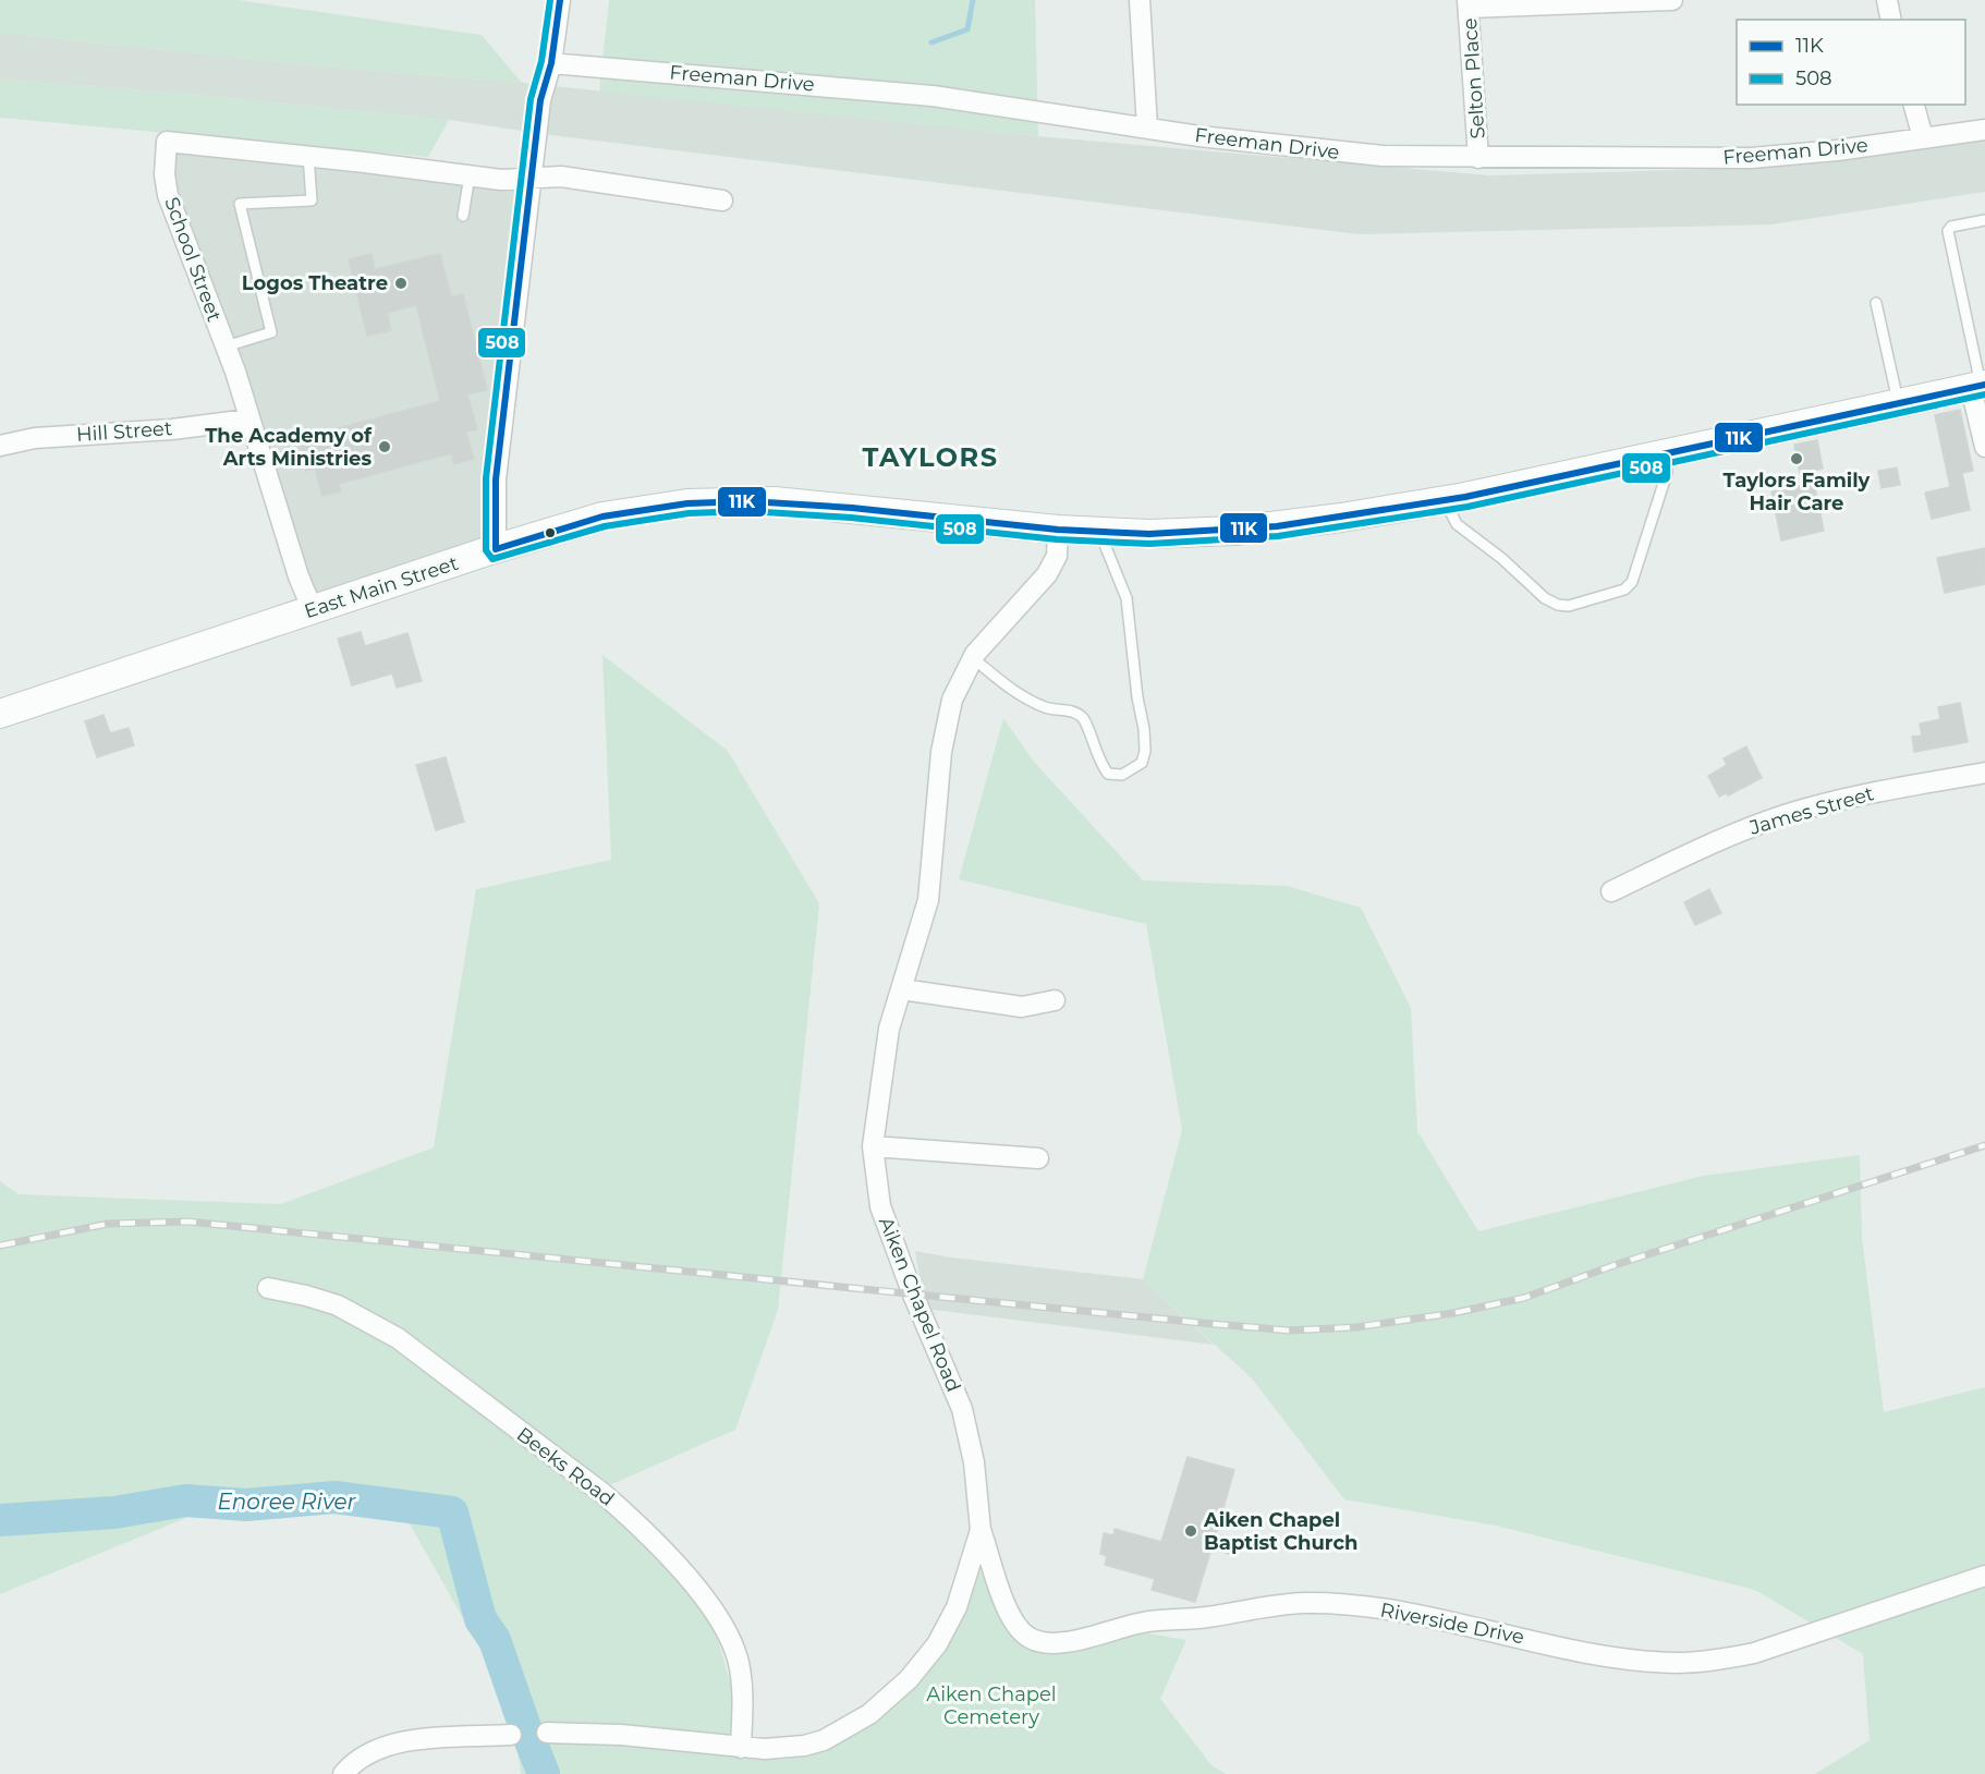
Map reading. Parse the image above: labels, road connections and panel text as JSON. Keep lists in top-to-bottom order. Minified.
{"streets":{"street":["Freeman Drive","Selton Place","School Street","Hill Street","East Main Street","James Street","Aiken Chapel Road","Beeks Road","Riverside Drive"]},"crossings":[["Freeman Drive","Selton Place"],["School Street","Hill Street"],["School Street","East Main Street"],["East Main Street","Aiken Chapel Road"],["Aiken Chapel Road","Beeks Road"],["Aiken Chapel Road","Riverside Drive"]],"districts":["TAYLORS"],"water":["Enoree River"],"parks":["Aiken Chapel Cemetery"],"places":["Logos Theatre","The Academy of Arts Ministries","Taylors Family Hair Care","Aiken Chapel Baptist Church"],"lines":["transit line 11K","transit line 508"],"legend":["11K","508"]}
